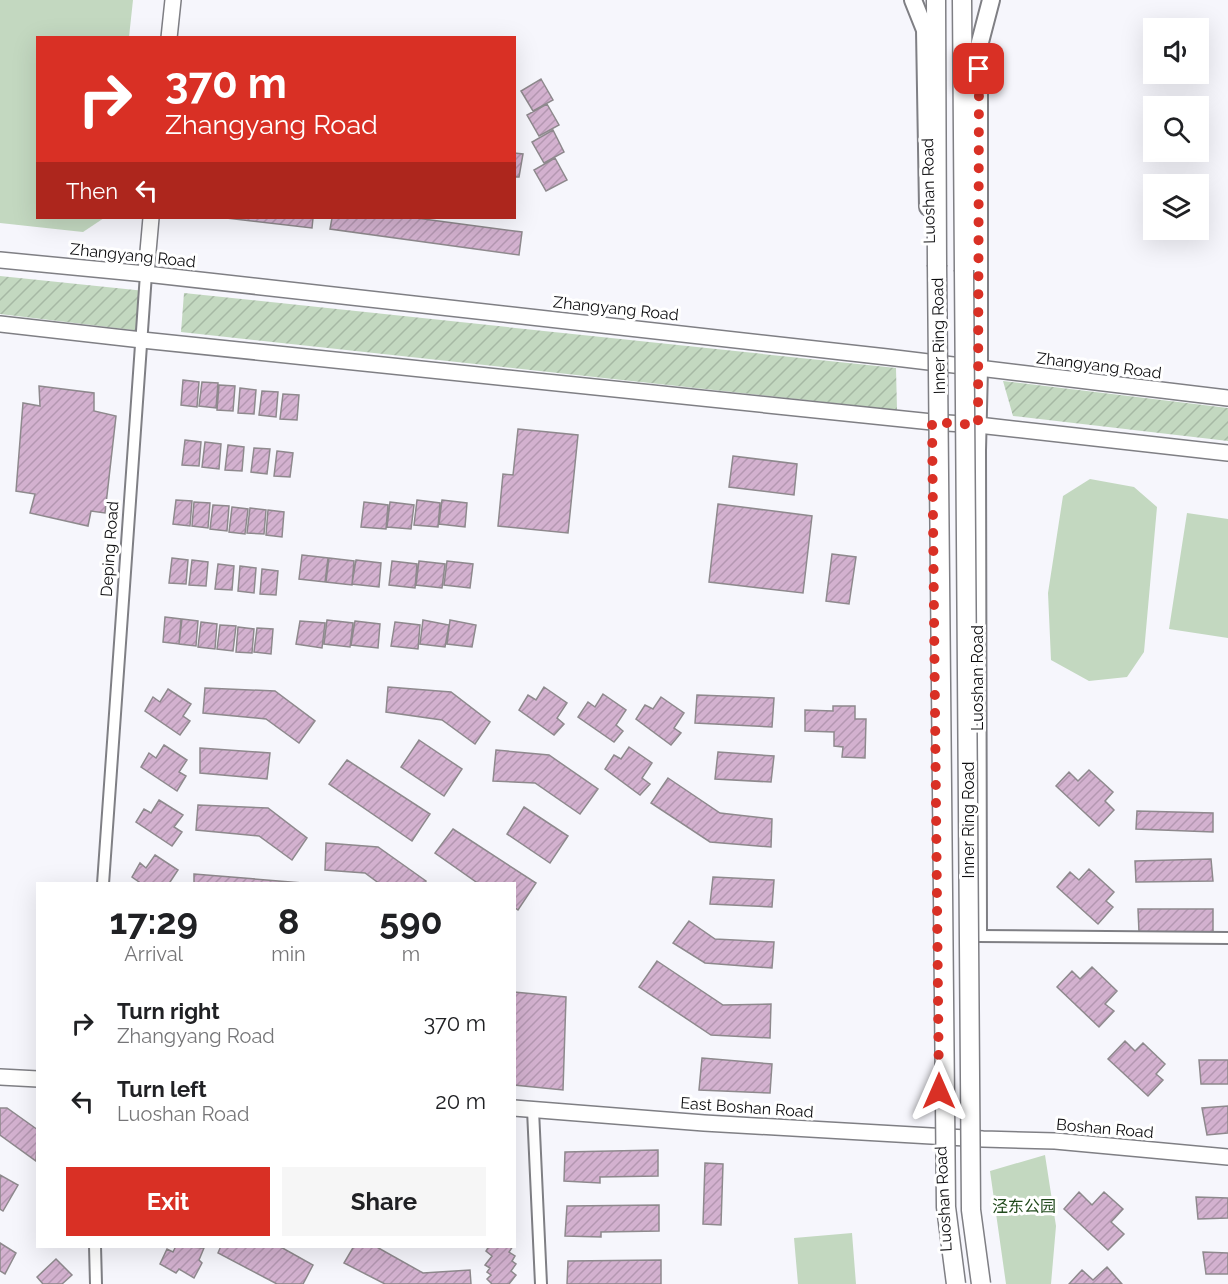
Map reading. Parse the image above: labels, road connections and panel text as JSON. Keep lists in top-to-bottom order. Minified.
{"streets":{"highway":["Inner Ring Road"],"main road":["Luoshan Road","Zhangyang Road","Deping Road","East Boshan Road","Boshan Road"]},"crossings":[["Luoshan Road","Zhangyang Road"],["Luoshan Road","East Boshan Road"],["Luoshan Road","Boshan Road"],["Zhangyang Road","Deping Road"],["East Boshan Road","Boshan Road"]],"parks":["泾东公园"],"page":{"turn":["370 m","Zhangyang Road"],"then":"Then","eta":["17:29","Arrival","8","min","590","m"],"list":[{"name":"Turn right","note":"Zhangyang Road","value":"370 m"},{"name":"Turn left","note":"Luoshan Road","value":"20 m"}],"buttons":["Exit","Share"]}}
